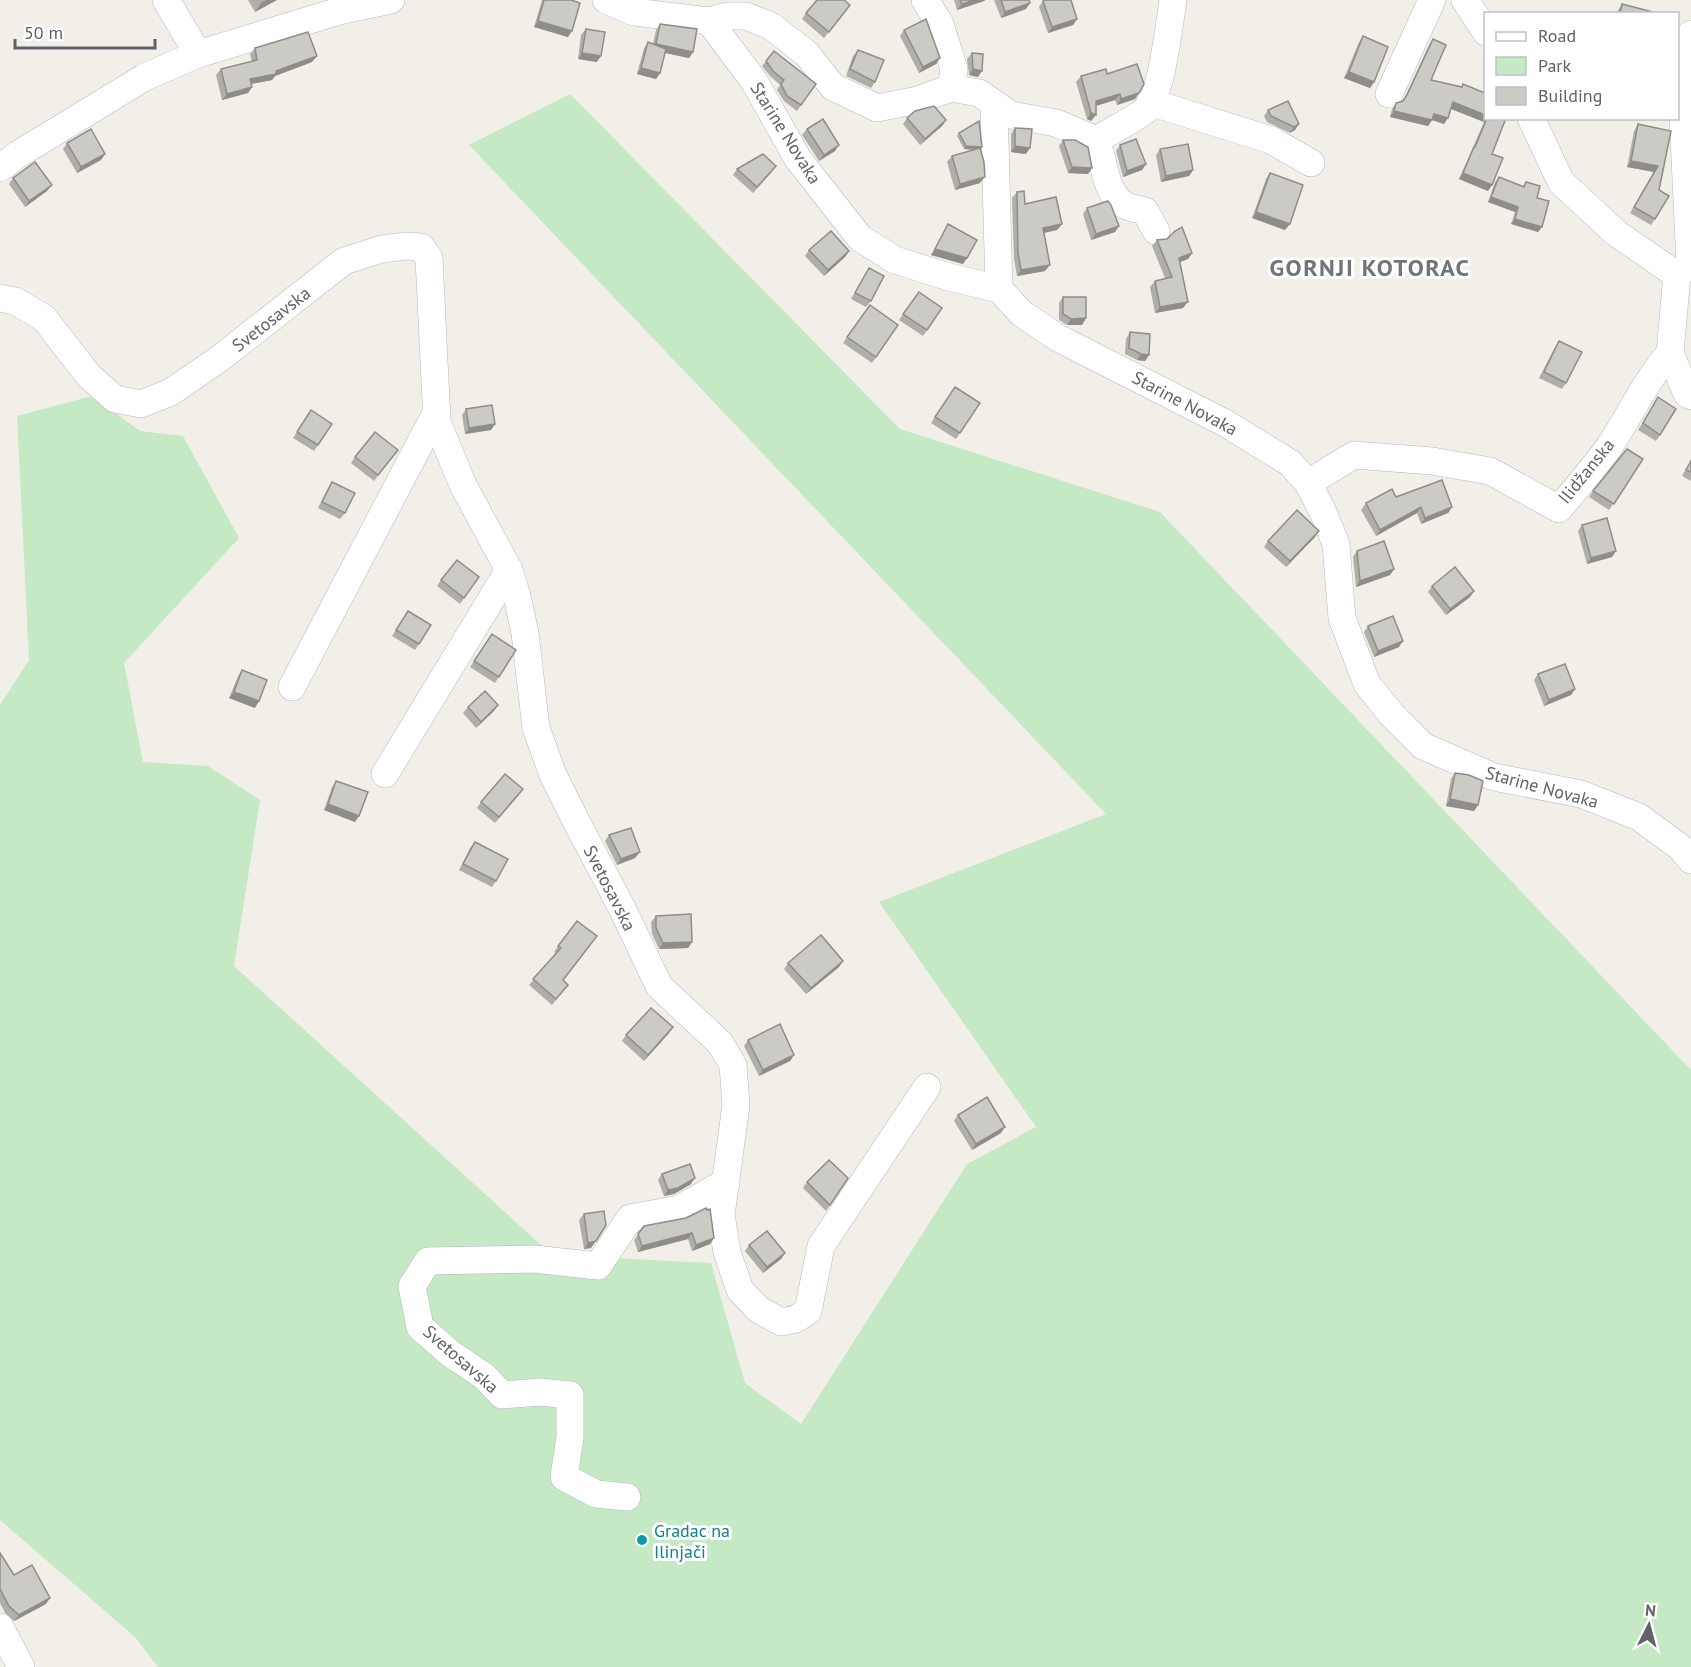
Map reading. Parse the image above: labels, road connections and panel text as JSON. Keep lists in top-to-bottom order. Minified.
{"streets":{"street":["Starine Novaka","Svetosavska","Ilidžanska"]},"crossings":[["Starine Novaka","Ilidžanska"]],"districts":["GORNJI KOTORAC"],"places":["Gradac na Ilinjači"],"legend":["Road","Park","Building"],"scale_bar":"50 m","north":"top"}
